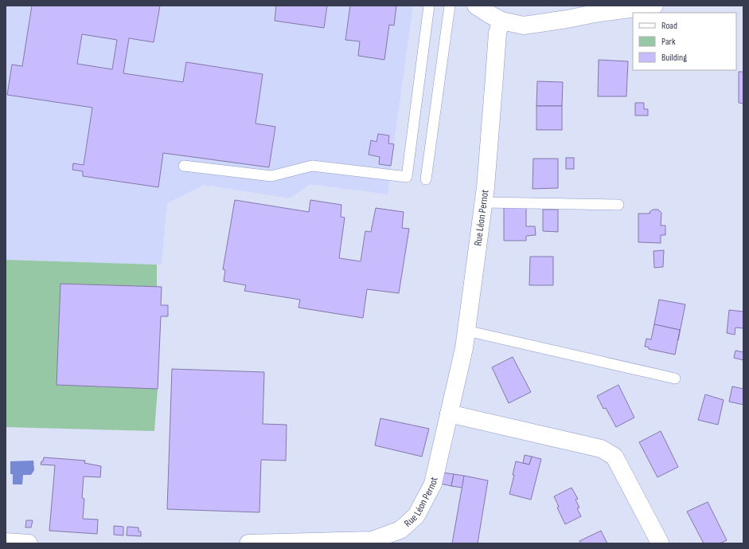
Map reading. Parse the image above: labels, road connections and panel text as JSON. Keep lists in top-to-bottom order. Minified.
{"streets":{"street":["Rue Léon Pernot"]},"legend":["Road","Park","Building"]}
